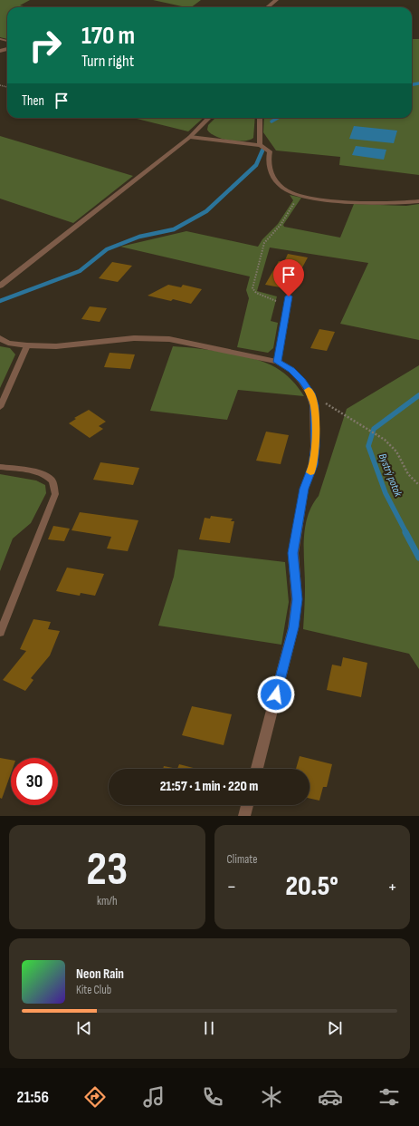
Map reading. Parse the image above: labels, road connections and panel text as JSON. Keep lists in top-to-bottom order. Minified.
{"water":["Bystrý potok"],"page":{"turn":["170 m","Turn right"],"then":"Then","limit":"30","trip":"21:57 · 1 min · 220 m","tile":[["23","km/h"],"Climate"],"heat":["−","20.5°","+"],"song":["Neon Rain","Kite Club"],"tabs":"21:56"}}
